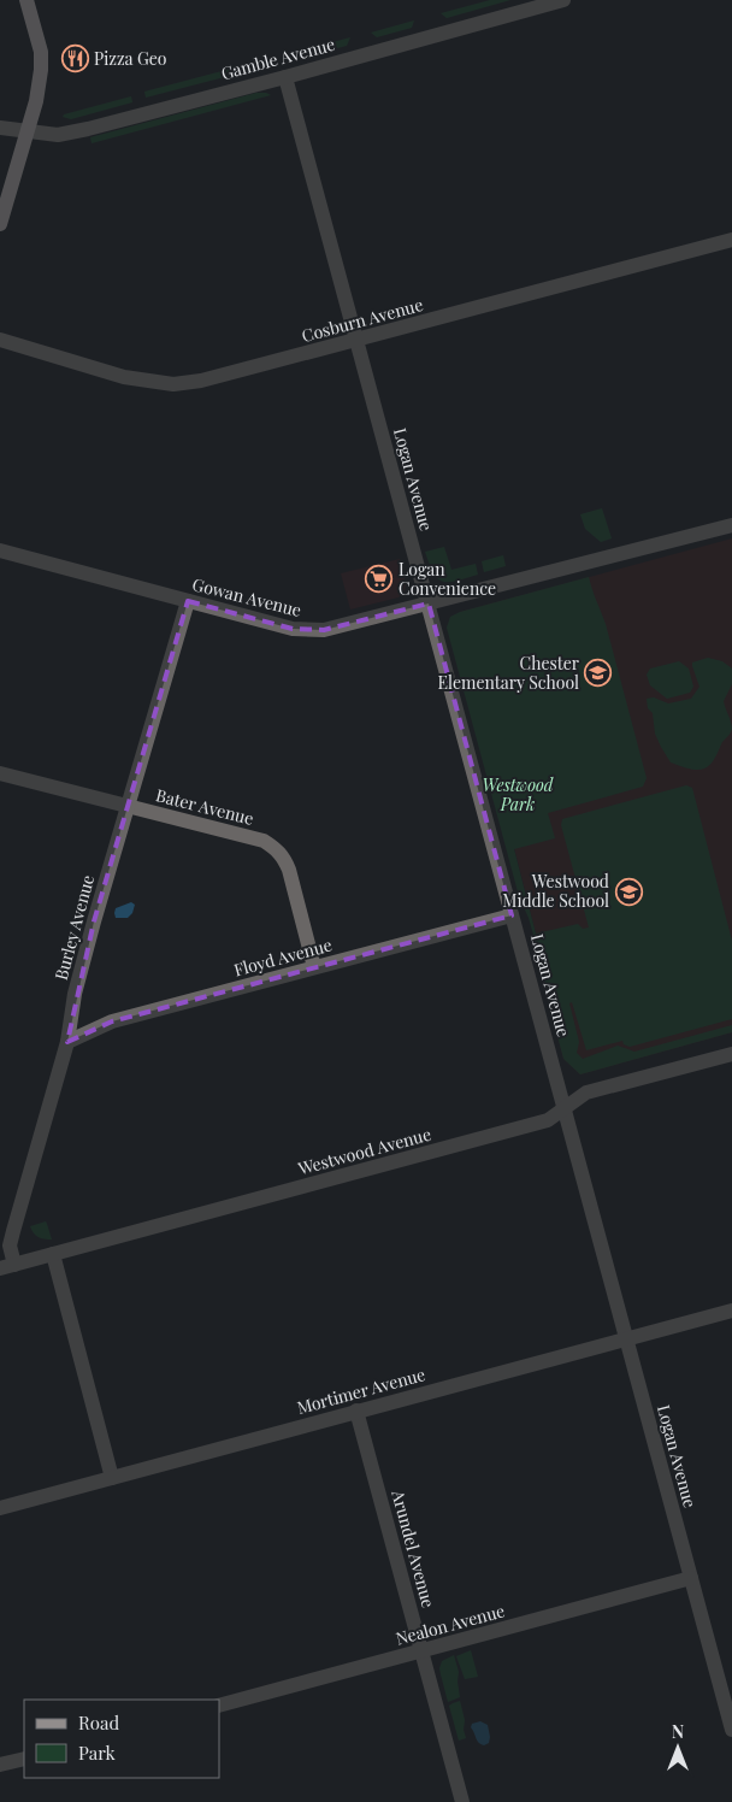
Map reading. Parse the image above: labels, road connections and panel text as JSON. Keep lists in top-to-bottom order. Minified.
{"streets":{"street":["Gamble Avenue","Cosburn Avenue","Logan Avenue","Gowan Avenue","Bater Avenue","Burley Avenue","Floyd Avenue","Westwood Avenue","Mortimer Avenue","Arundel Avenue","Nealon Avenue"]},"crossings":[["Gamble Avenue","Logan Avenue"],["Cosburn Avenue","Logan Avenue"],["Logan Avenue","Gowan Avenue"],["Logan Avenue","Floyd Avenue"],["Logan Avenue","Westwood Avenue"],["Logan Avenue","Mortimer Avenue"],["Logan Avenue","Nealon Avenue"],["Gowan Avenue","Burley Avenue"],["Bater Avenue","Burley Avenue"],["Bater Avenue","Floyd Avenue"],["Burley Avenue","Floyd Avenue"],["Burley Avenue","Westwood Avenue"],["Mortimer Avenue","Arundel Avenue"],["Arundel Avenue","Nealon Avenue"]],"parks":["Westwood Park"],"places":{"restaurant":["Pizza Geo"],"supermarket":["Logan Convenience"],"school or university":["Chester Elementary School","Westwood Middle School"]},"legend":["Road","Park"],"north":"top"}
